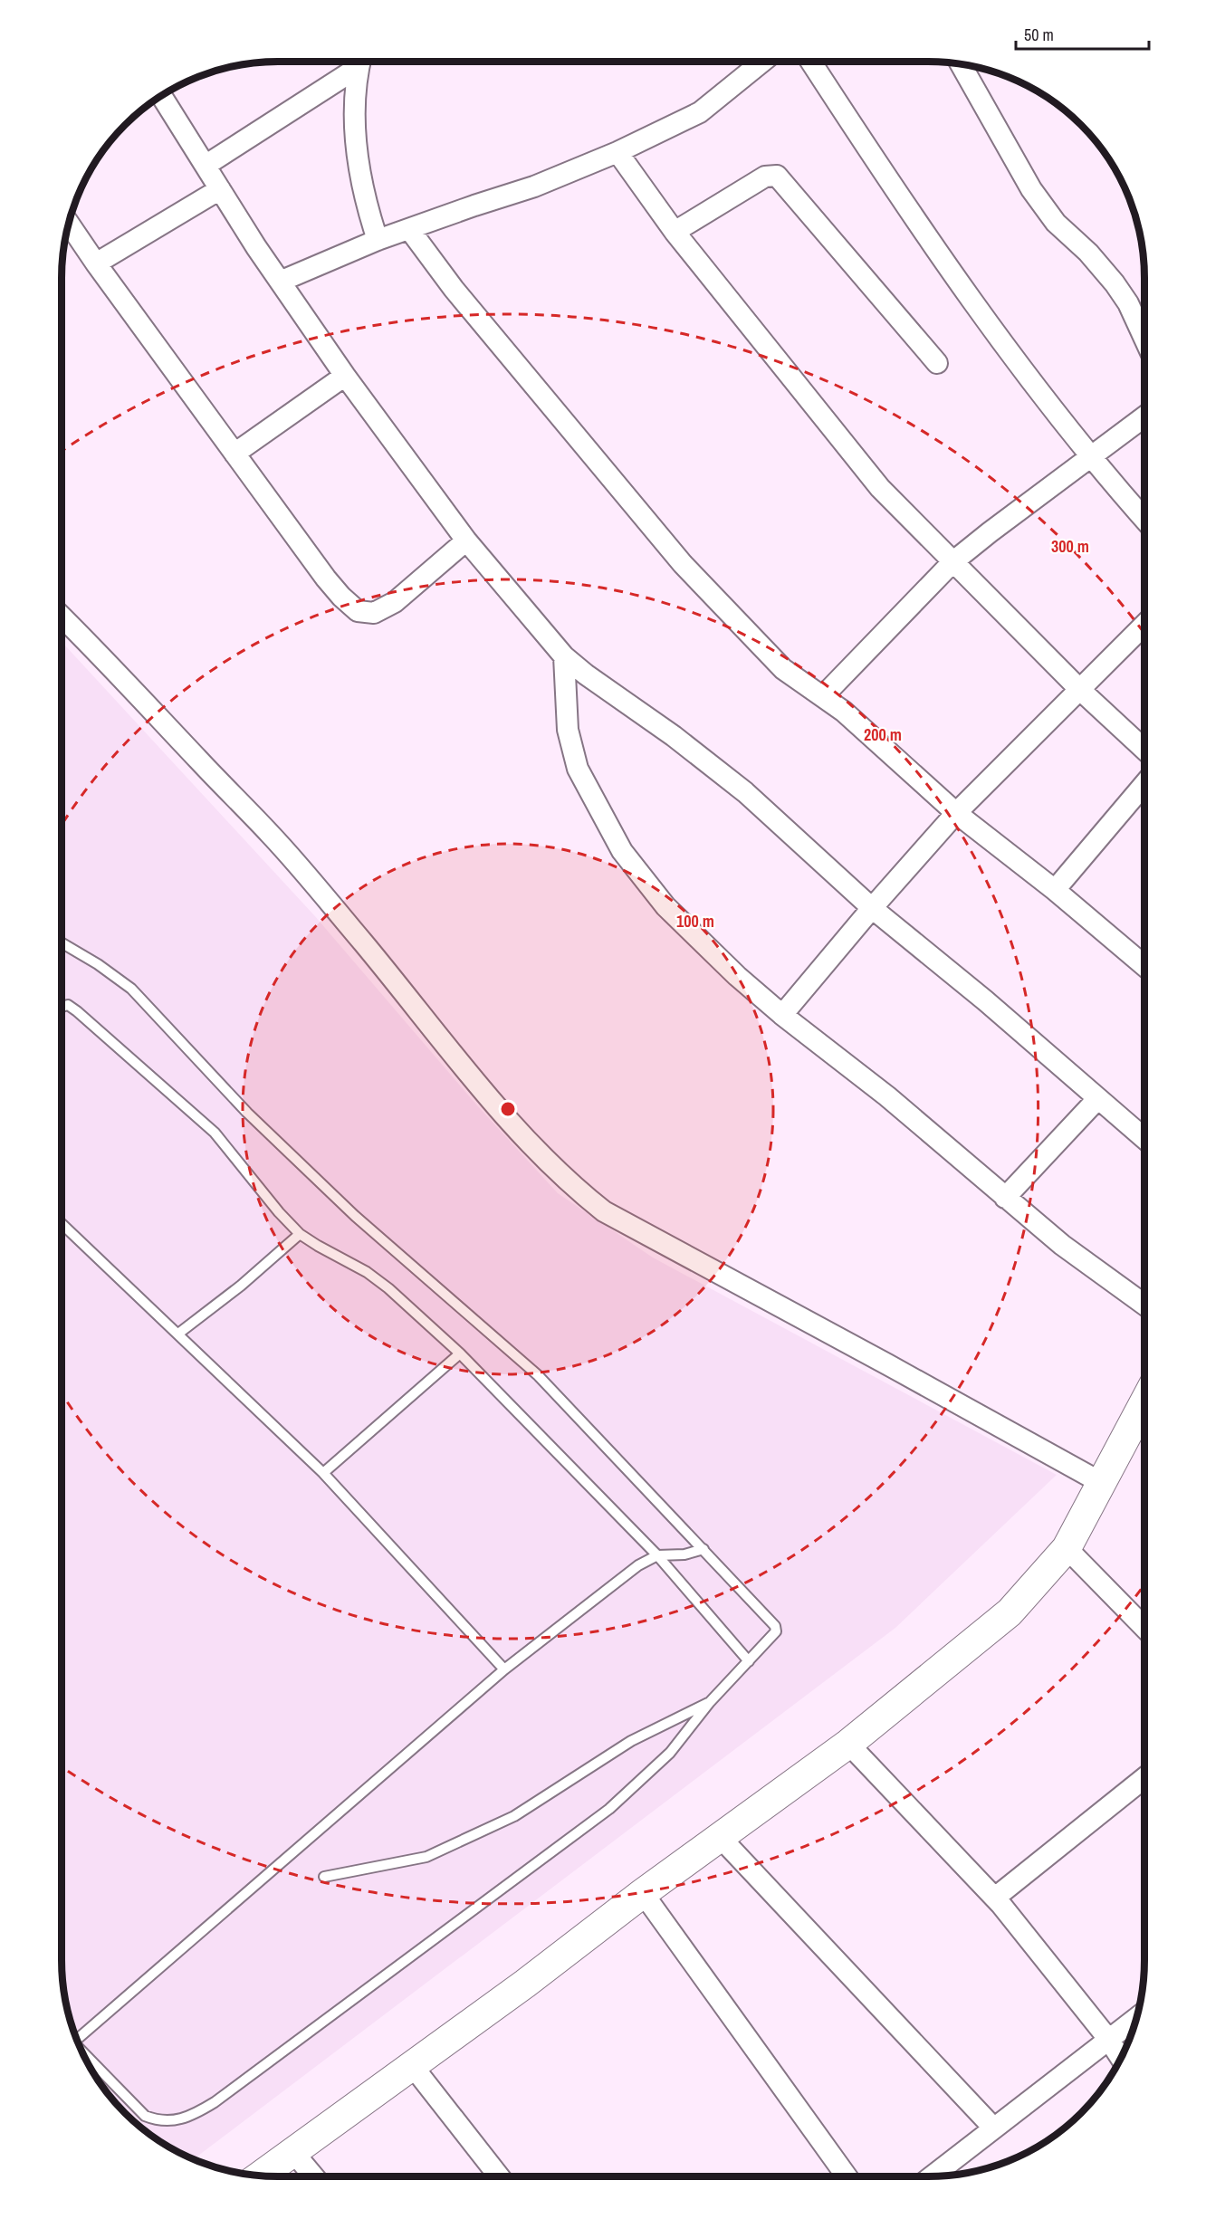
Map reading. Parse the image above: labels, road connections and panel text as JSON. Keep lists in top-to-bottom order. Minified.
{"scale_bar":"50 m","rings":["300 m","200 m","100 m"]}
